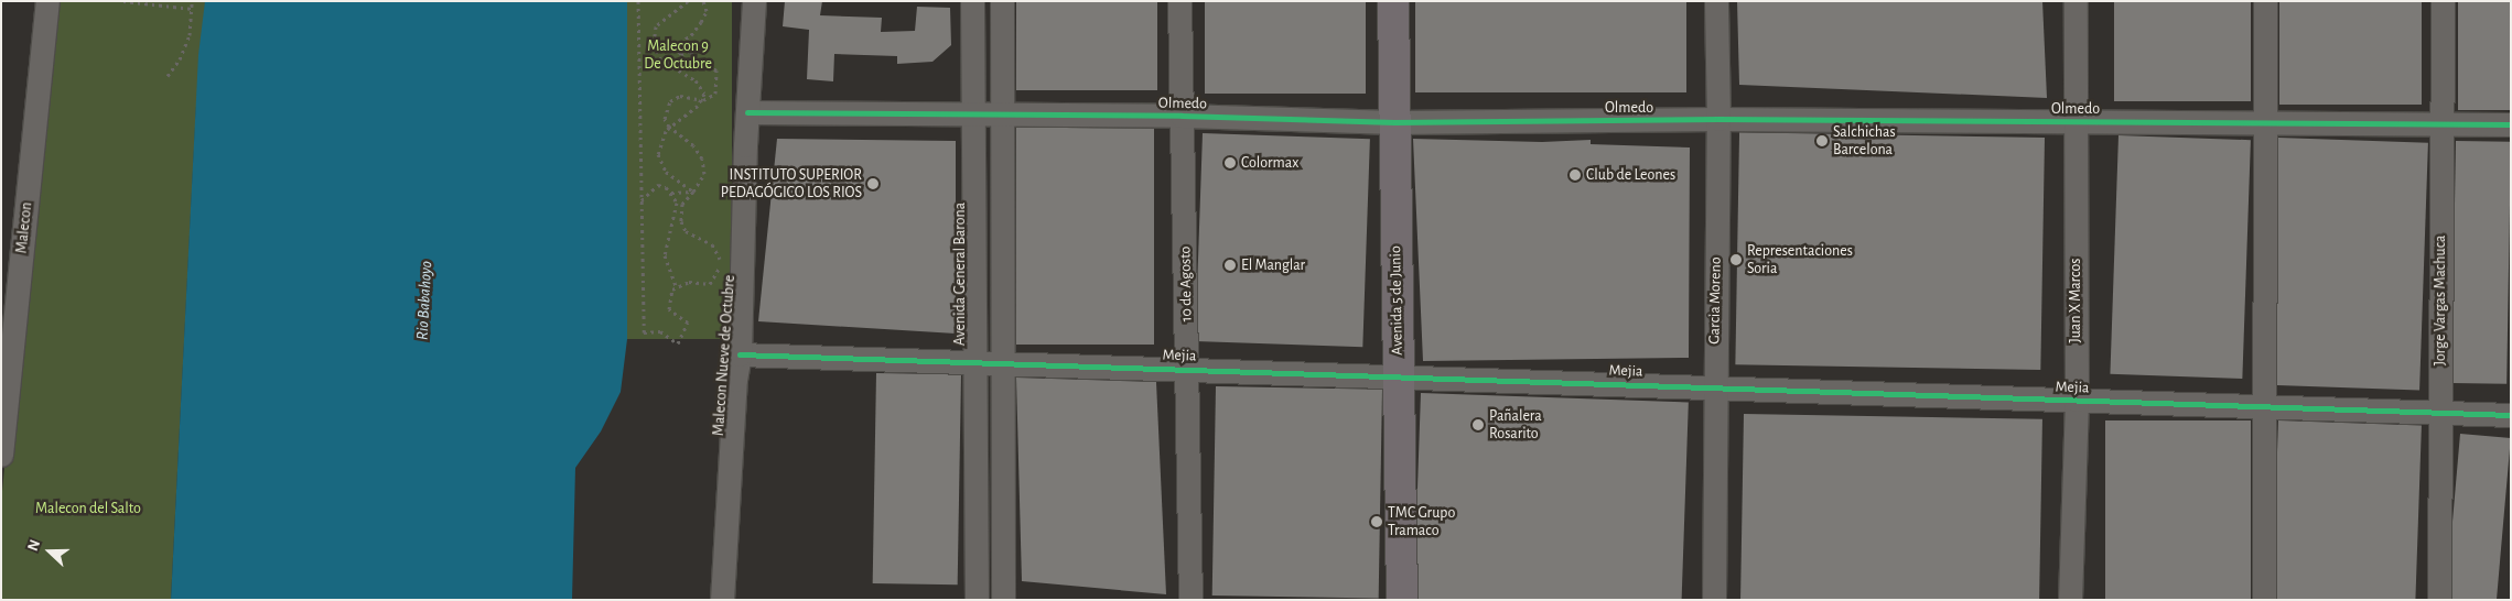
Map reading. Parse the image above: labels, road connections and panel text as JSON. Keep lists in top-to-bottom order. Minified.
{"streets":{"main road":["Avenida 5 de Junio"],"street":["Olmedo","Malecon","Avenida General Barona","10 de Agosto","Garcia Moreno","Juan X Marcos","Jorge Vargas Machuca","Malecon Nueve de Octubre","Mejia"]},"crossings":[["Olmedo","Avenida General Barona"],["Olmedo","10 de Agosto"],["Olmedo","Avenida 5 de Junio"],["Olmedo","Garcia Moreno"],["Olmedo","Juan X Marcos"],["Olmedo","Jorge Vargas Machuca"],["Olmedo","Malecon Nueve de Octubre"],["Avenida General Barona","Mejia"],["10 de Agosto","Mejia"],["Avenida 5 de Junio","Mejia"],["Garcia Moreno","Mejia"],["Juan X Marcos","Mejia"],["Jorge Vargas Machuca","Mejia"],["Malecon Nueve de Octubre","Mejia"]],"water":["Rio Babahoyo"],"parks":["Malecon 9 De Octubre","Malecon del Salto"],"places":["Salchichas Barcelona","Colormax","Club de Leones","INSTITUTO SUPERIOR PEDAGÓGICO LOS RIOS","Representaciones Soria","El Manglar","Pañalera Rosarito","TMC Grupo Tramaco"],"north":"left"}
